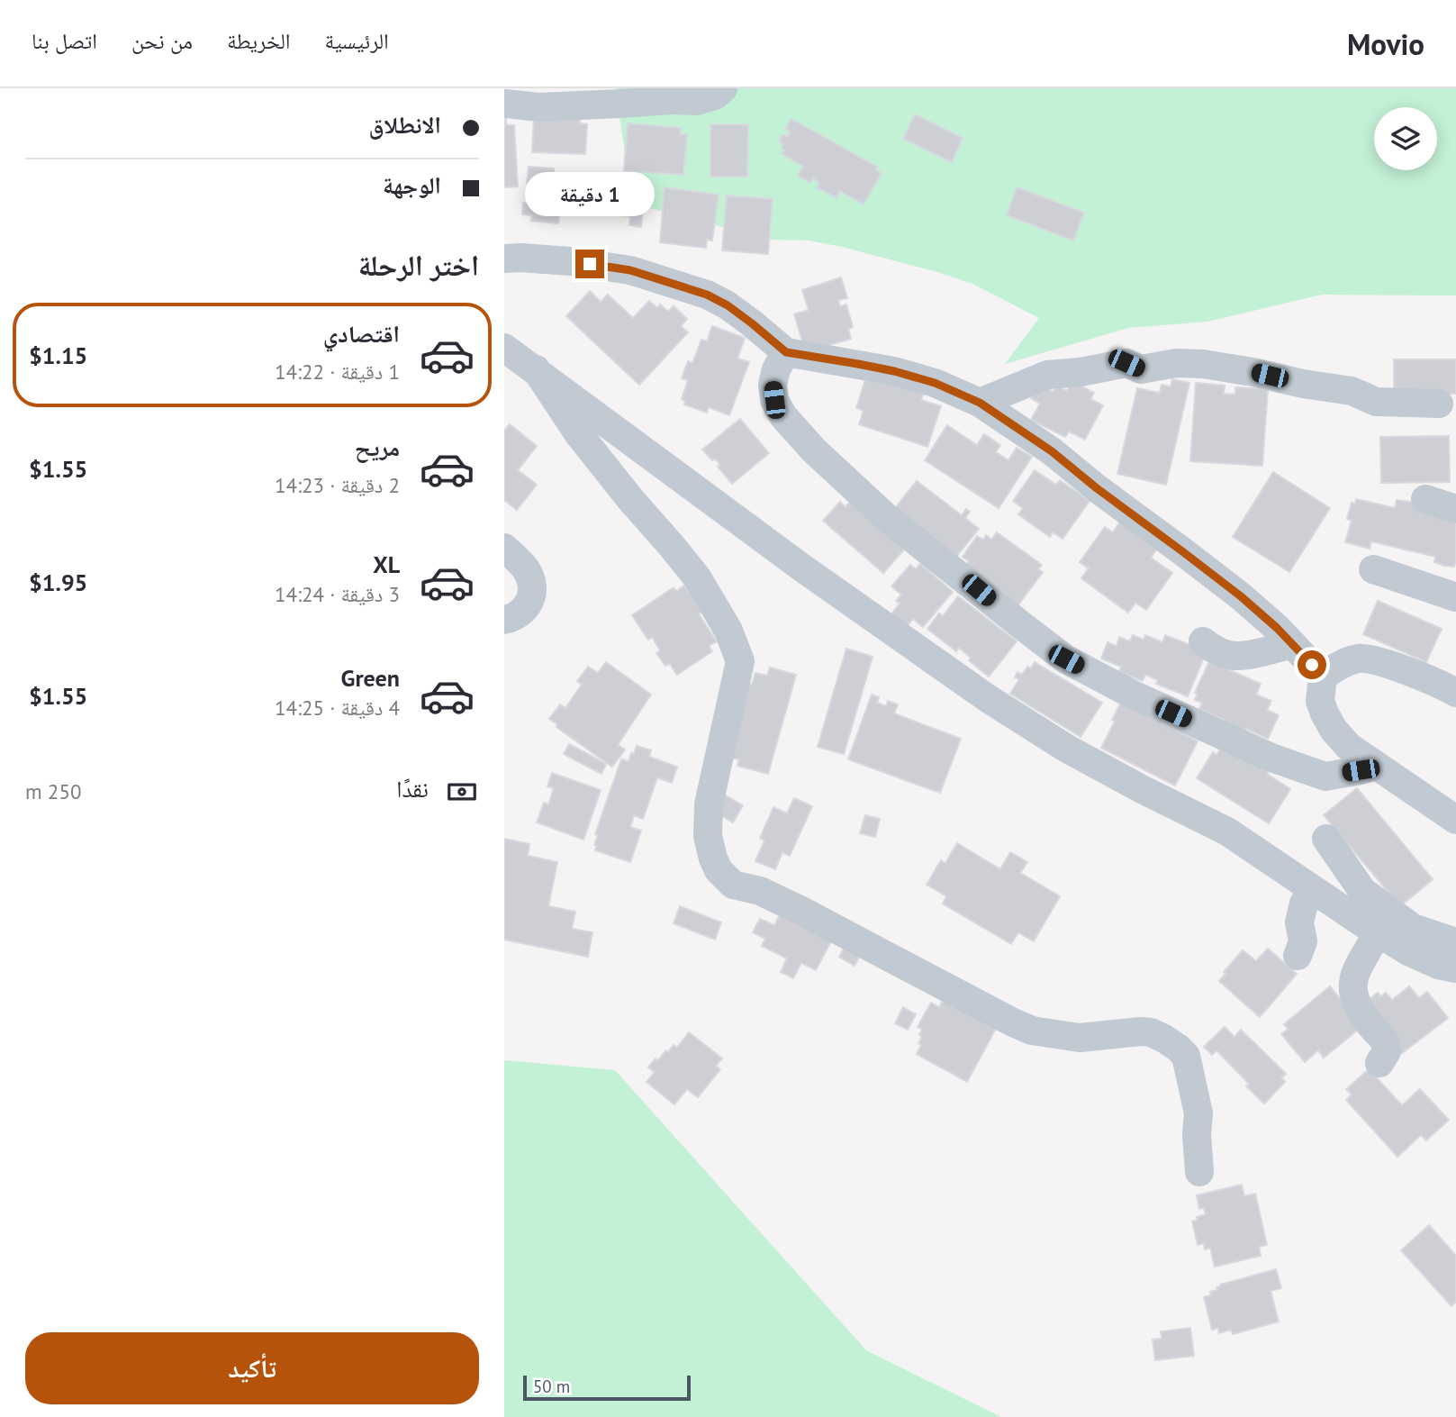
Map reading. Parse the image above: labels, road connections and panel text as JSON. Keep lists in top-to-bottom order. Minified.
{"scale_bar":"50 m","page":{"header":"Movio","nav":["الرئيسية","الخريطة","من نحن","اتصل بنا"],"banner":["الانطلاق","الوجهة"],"bubble":"1 دقيقة","heading":"اختر الرحلة","list":[{"name":"اقتصادي","note":"1 دقيقة · 14:22","value":"$1.15"},{"name":"مريح","note":"2 دقيقة · 14:23","value":"$1.55"},{"name":"XL","note":"3 دقيقة · 14:24","value":"$1.95"},{"name":"Green","note":"4 دقيقة · 14:25","value":"$1.55"}],"pay":["نقدًا","250 m"],"buttons":"تأكيد","scale":"50 m"}}
